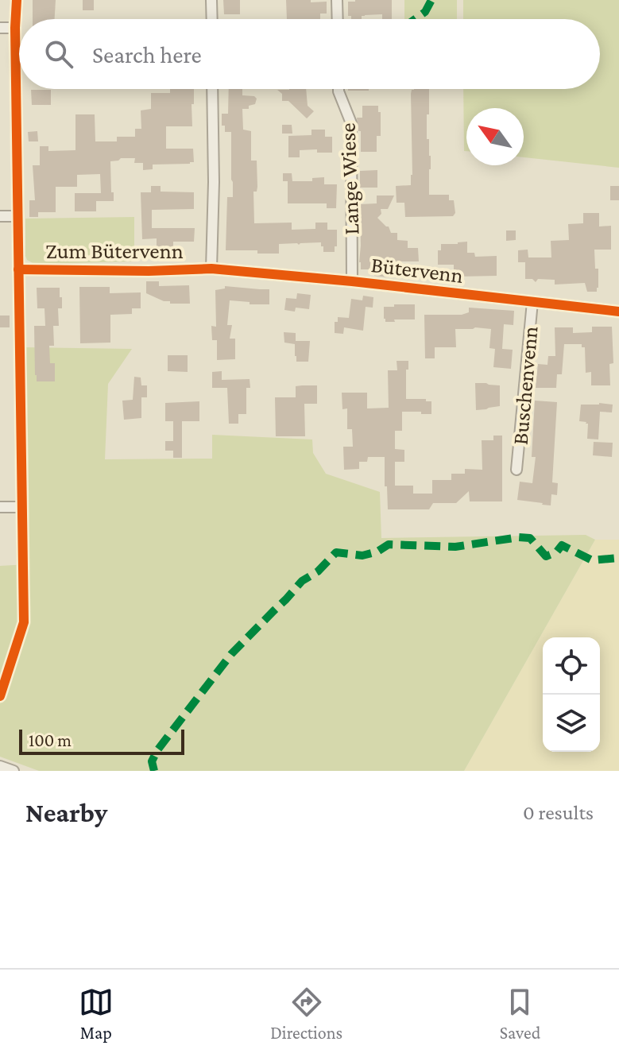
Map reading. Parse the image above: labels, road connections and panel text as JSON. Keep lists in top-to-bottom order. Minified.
{"streets":{"street":["Lange Wiese","Zum Bütervenn","Bütervenn","Buschenvenn"]},"crossings":[["Lange Wiese","Bütervenn"],["Zum Bütervenn","Bütervenn"],["Bütervenn","Buschenvenn"]],"scale_bar":"100 m","north":"top left","page":{"search":"Search here","scale":"100 m","heading":["Nearby","0 results"],"nav":["Map","Directions","Saved"]}}
